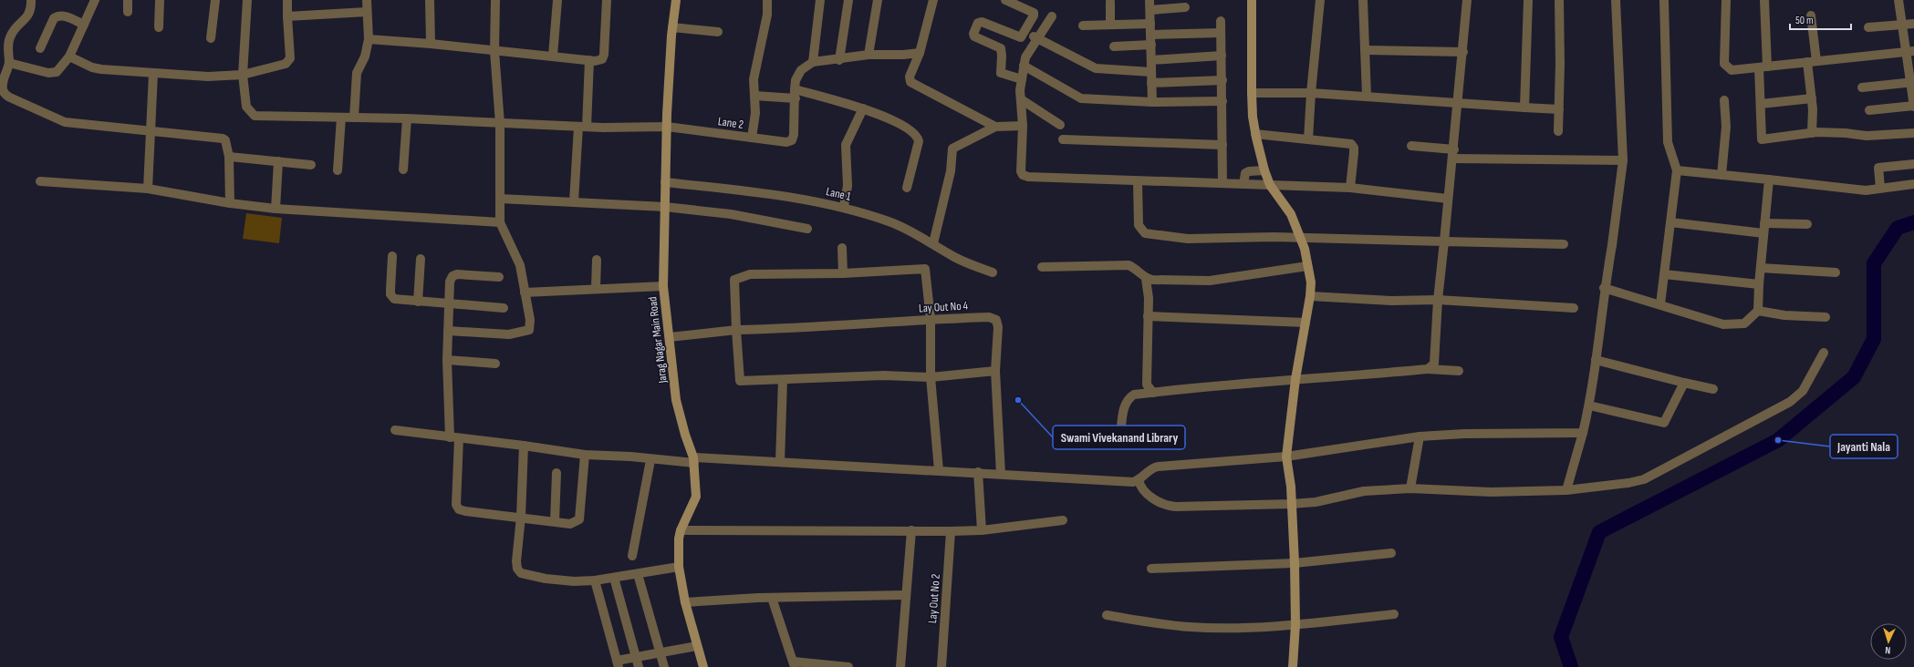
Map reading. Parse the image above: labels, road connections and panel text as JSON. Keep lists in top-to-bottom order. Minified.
{"streets":{"main road":["Jarag Nagar Main Road"],"street":["Lane 2","Lane 1","Lay Out No 4","Lay Out No 2"]},"crossings":[["Lane 2","Jarag Nagar Main Road"],["Lane 1","Jarag Nagar Main Road"],["Lay Out No 4","Jarag Nagar Main Road"]],"places":["Swami Vivekanand Library","Jayanti Nala"],"scale_bar":"50 m","north":"bottom"}
